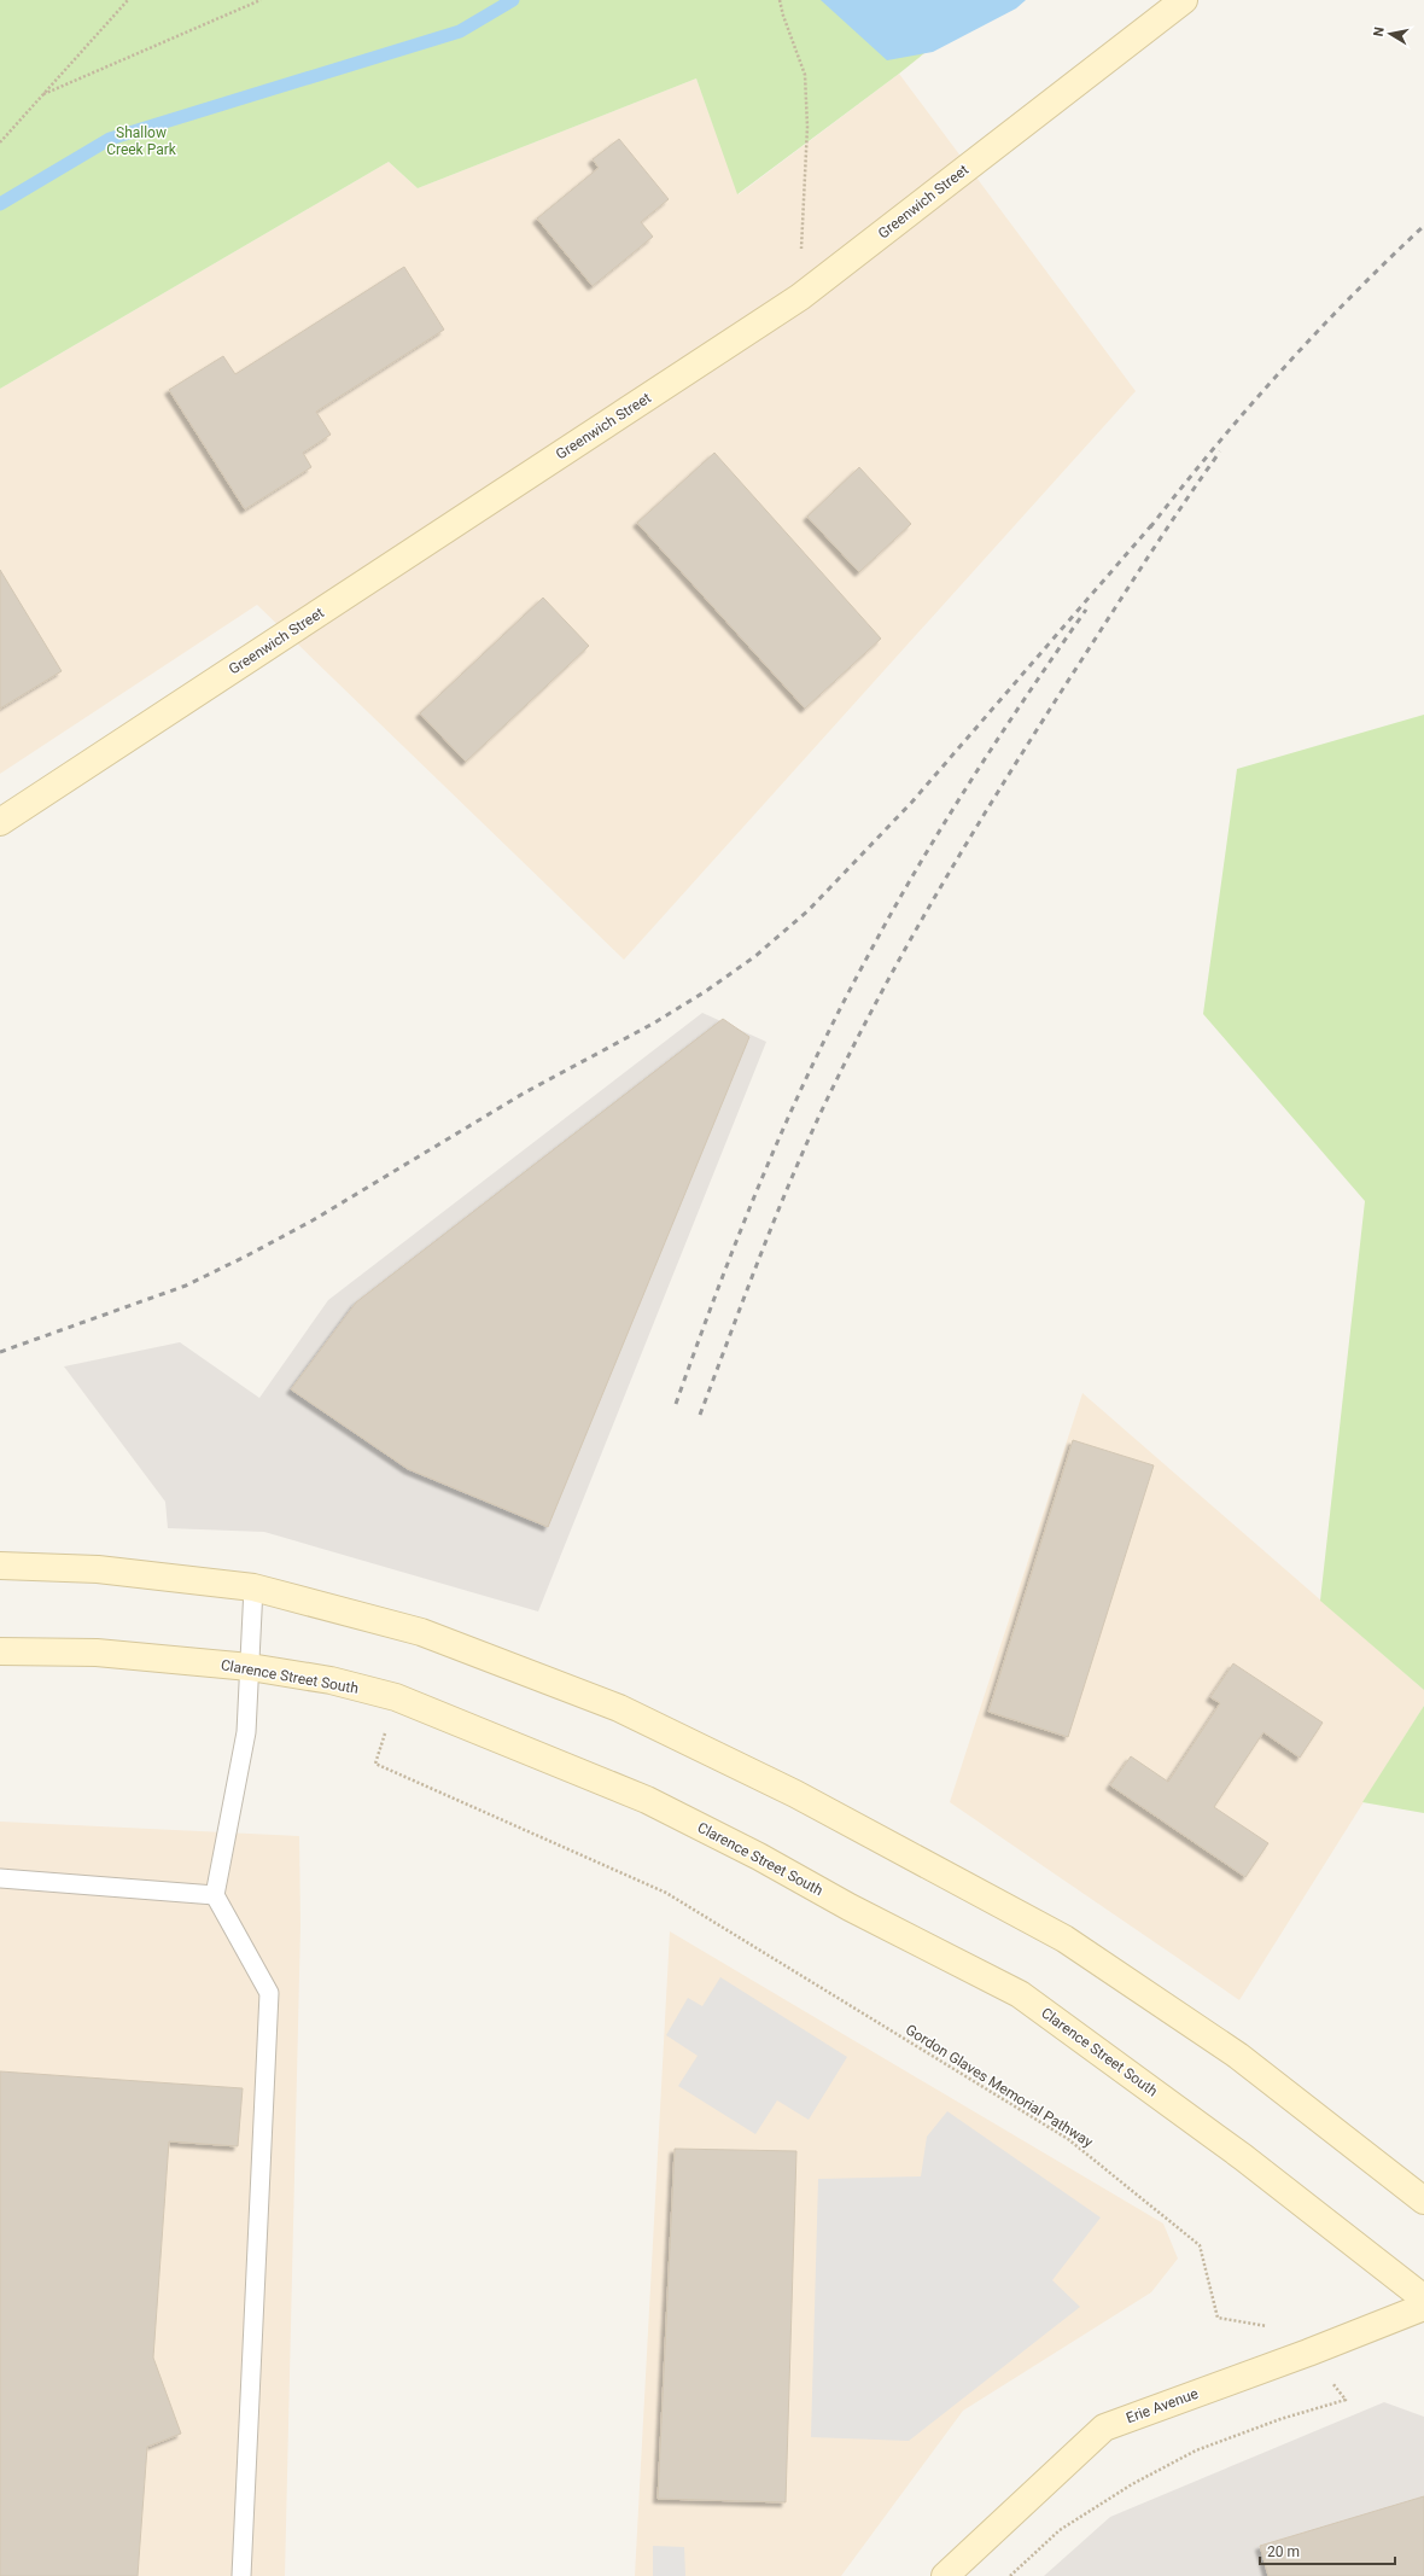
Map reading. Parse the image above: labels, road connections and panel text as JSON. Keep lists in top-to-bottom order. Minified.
{"streets":{"main road":["Greenwich Street","Clarence Street South","Erie Avenue"],"path":["Gordon Glaves Memorial Pathway"]},"crossings":[["Gordon Glaves Memorial Pathway","Erie Avenue"]],"parks":["Shallow Creek Park"],"scale_bar":"20 m","north":"left"}
